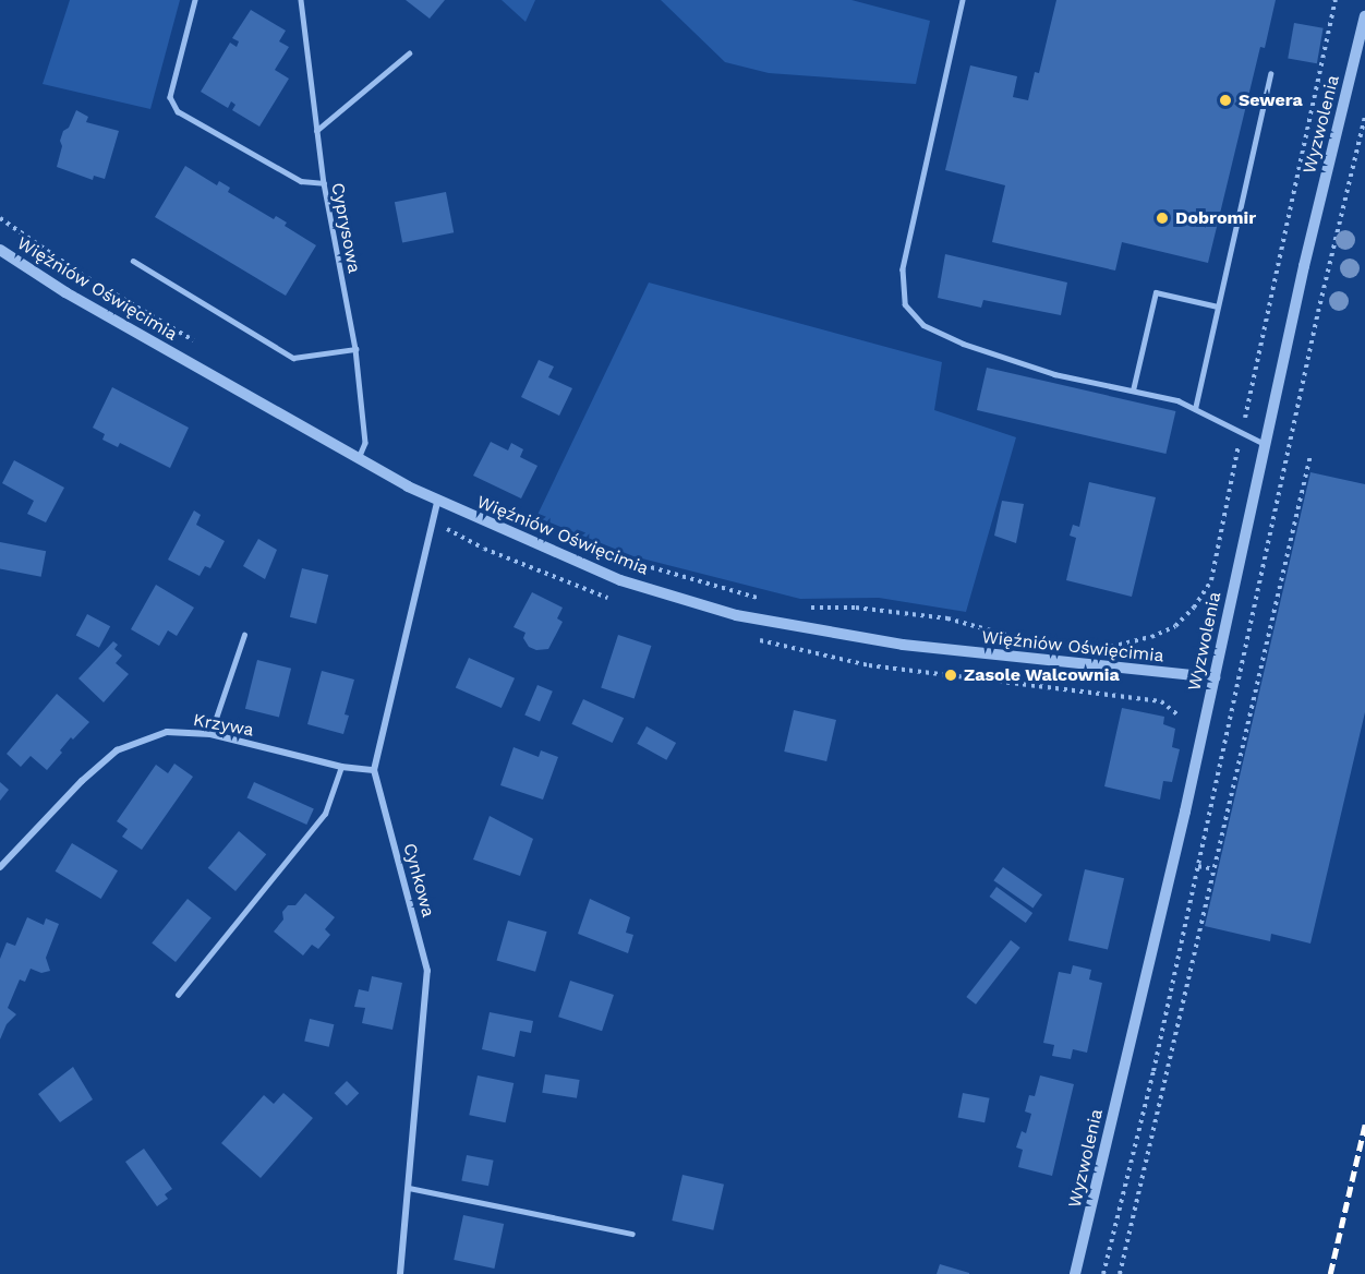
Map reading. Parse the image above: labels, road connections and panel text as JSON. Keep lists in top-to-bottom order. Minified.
{"streets":{"street":["Wyzwolenia","Więźniów Oświęcimia","Krzywa","Cynkowa"],"lane":["Cyprysowa"]},"crossings":[["Wyzwolenia","Więźniów Oświęcimia"],["Cyprysowa","Więźniów Oświęcimia"],["Więźniów Oświęcimia","Cynkowa"],["Krzywa","Cynkowa"]],"places":["Sewera","Dobromir","Zasole Walcownia"]}
